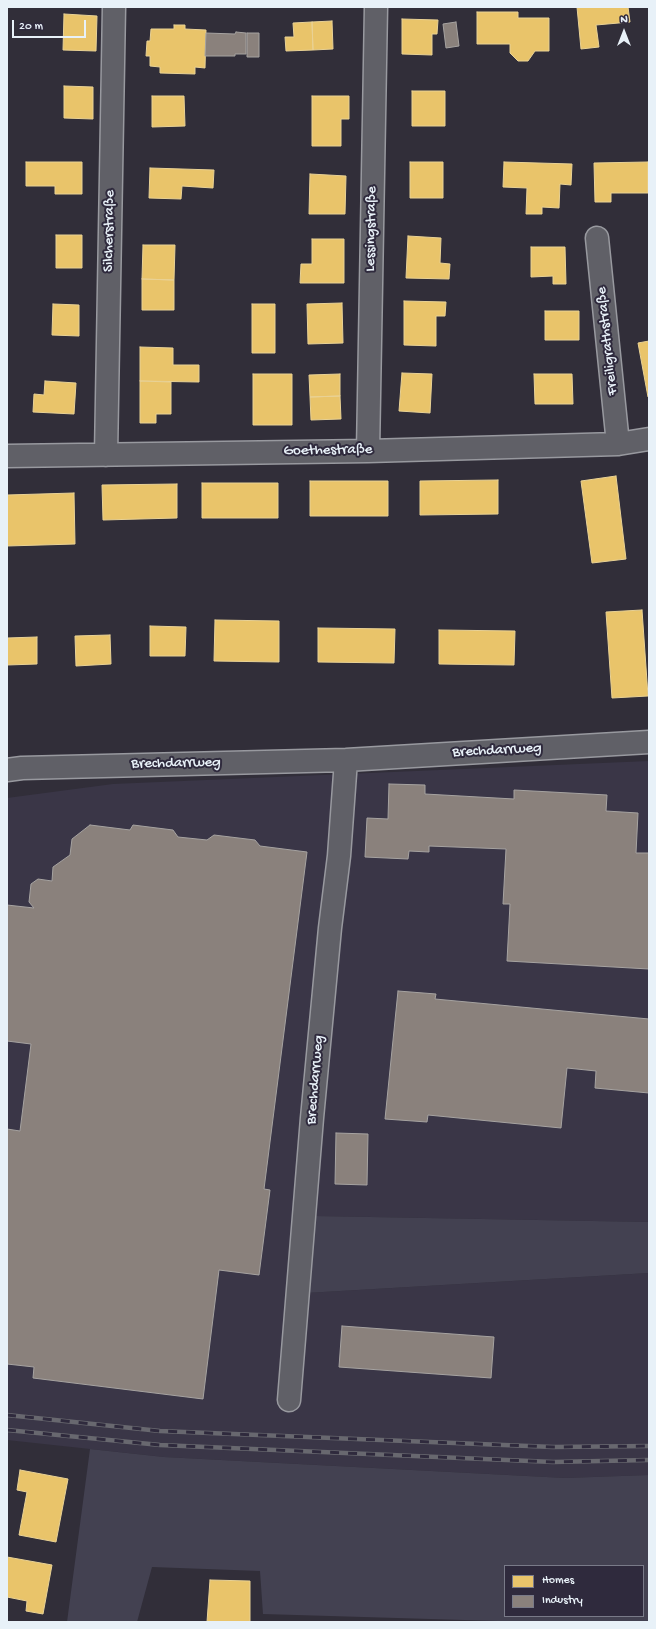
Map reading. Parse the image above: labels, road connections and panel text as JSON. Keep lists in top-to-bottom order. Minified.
{"streets":{"street":["Lessingstraße","Silcherstraße","Freiligrathstraße","Goethestraße","Brechdarrweg"]},"crossings":[["Lessingstraße","Goethestraße"],["Silcherstraße","Goethestraße"],["Freiligrathstraße","Goethestraße"]],"legend":["Homes","Industry"],"scale_bar":"20 m","north":"top"}
